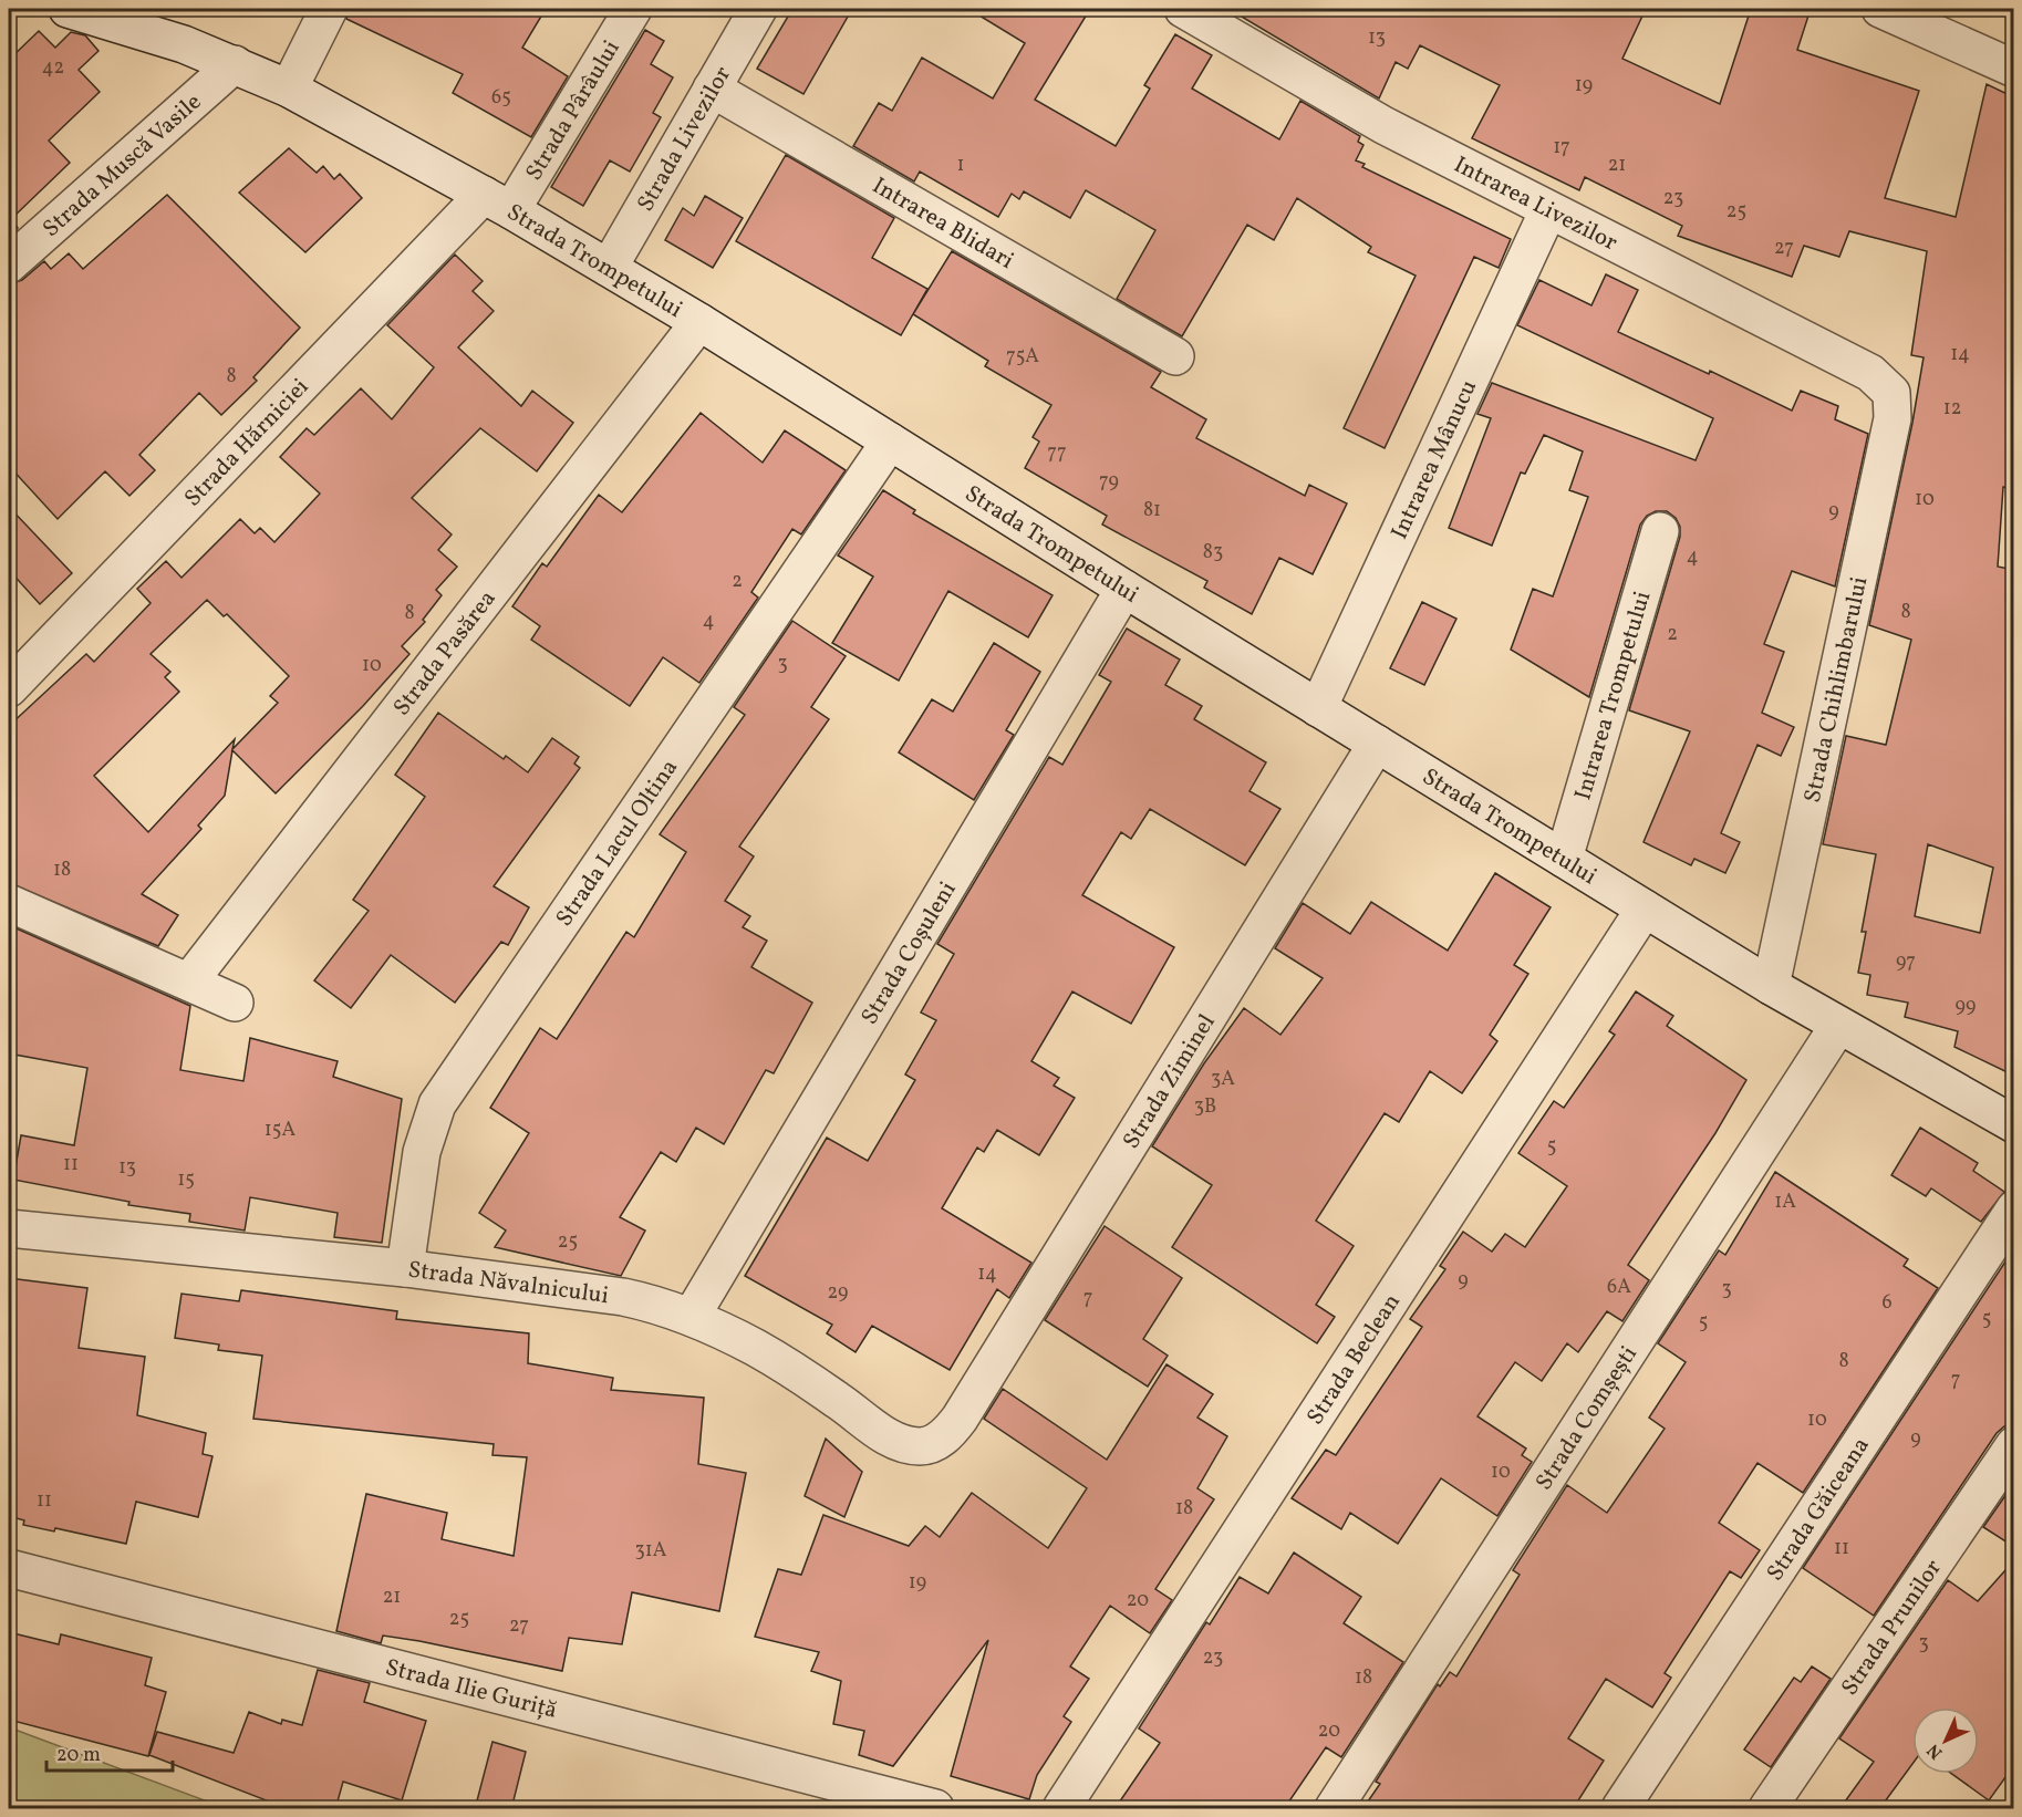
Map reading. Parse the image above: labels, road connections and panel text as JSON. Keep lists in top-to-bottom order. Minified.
{"streets":{"street":["Strada Pârâului","Strada Livezilor","Strada Muscă Vasile","Intrarea Livezilor","Intrarea Blidari","Strada Trompetului","Strada Hărniciei","Intrarea Mânucu","Strada Pasărea","Strada Chihlimbarului","Intrarea Trompetului","Strada Lacul Oltina","Strada Coșuleni","Strada Ziminel","Strada Năvalnicului","Strada Beclean","Strada Comșești","Strada Găiceana","Strada Prunilor","Strada Ilie Guriță"]},"crossings":[["Strada Pârâului","Strada Trompetului"],["Strada Pârâului","Strada Hărniciei"],["Strada Livezilor","Intrarea Blidari"],["Strada Livezilor","Strada Trompetului"],["Strada Muscă Vasile","Strada Trompetului"],["Intrarea Livezilor","Intrarea Mânucu"],["Intrarea Livezilor","Strada Chihlimbarului"],["Strada Trompetului","Strada Hărniciei"],["Strada Trompetului","Intrarea Mânucu"],["Strada Trompetului","Strada Pasărea"],["Strada Trompetului","Strada Chihlimbarului"],["Strada Trompetului","Intrarea Trompetului"],["Strada Trompetului","Strada Lacul Oltina"],["Strada Trompetului","Strada Coșuleni"],["Strada Trompetului","Strada Ziminel"],["Strada Trompetului","Strada Beclean"],["Strada Trompetului","Strada Comșești"],["Strada Lacul Oltina","Strada Năvalnicului"],["Strada Coșuleni","Strada Năvalnicului"],["Strada Ziminel","Strada Năvalnicului"]],"house_numbers":["13","42","19","65","17","1","21","23","25","27","14","75A","8","12","77","79","10","81","9","83","4","2","8","8","4","2","3","10","18","97","99","3A","3B","15A","5","11","13","15","1A","25","14","9","6A","3","29","7","6","5","5","8","7","10","9","10","11","18","11","31A","19","21","20","25","27","3","23","18","20"],"scale_bar":"20 m","north":"bottom left"}
